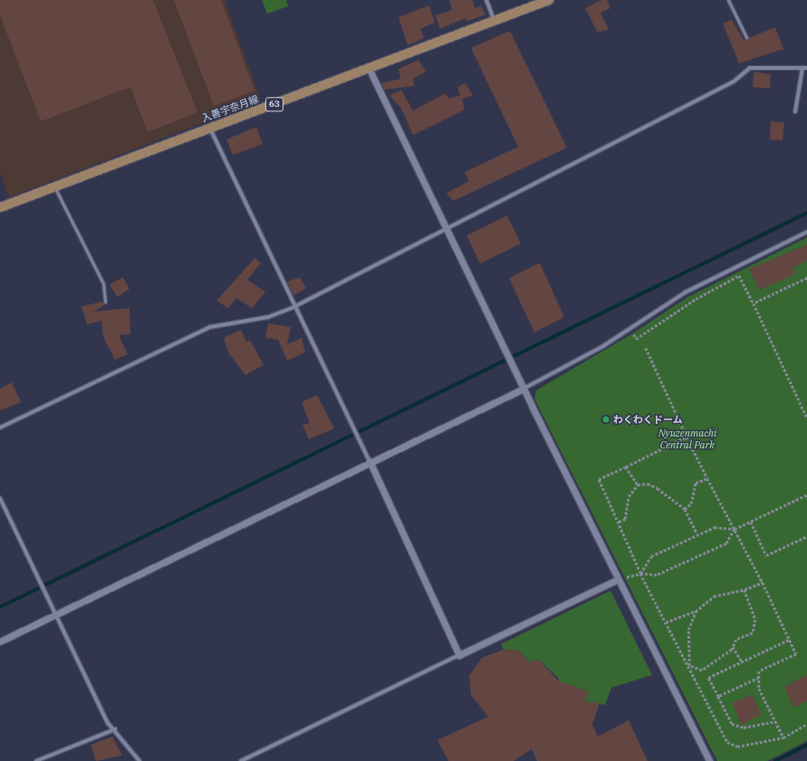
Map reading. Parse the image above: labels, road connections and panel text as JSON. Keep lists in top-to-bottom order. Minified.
{"streets":{"main road":["63","入善宇奈月線"]},"parks":["Nyuzenmachi Central Park"],"places":["わくわくドーム"]}
